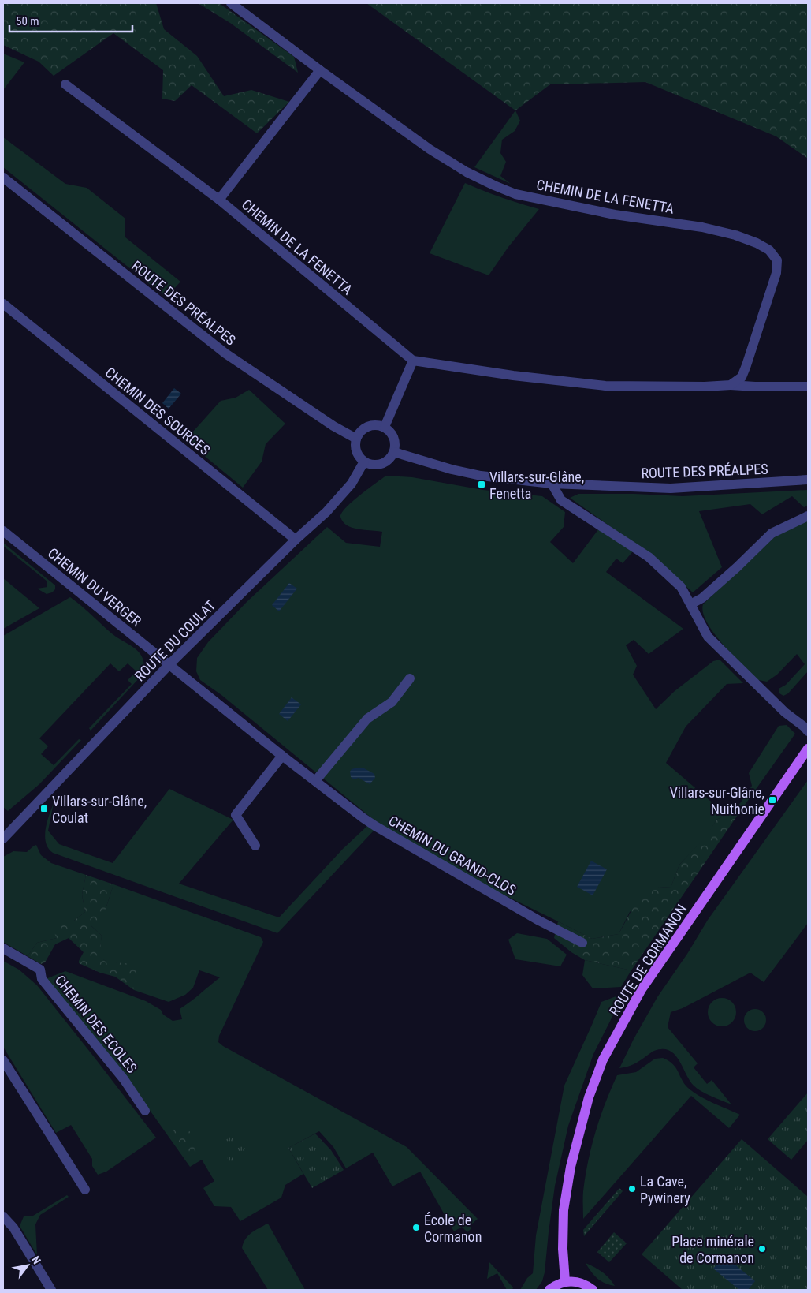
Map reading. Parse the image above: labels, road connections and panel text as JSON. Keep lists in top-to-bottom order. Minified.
{"streets":{"main road":["ROUTE DE CORMANON"],"street":["CHEMIN DE LA FENETTA","ROUTE DES PRÉALPES","CHEMIN DES SOURCES","CHEMIN DU VERGER","ROUTE DU COULAT","CHEMIN DU GRAND-CLOS","CHEMIN DES ECOLES"]},"crossings":[["ROUTE DES PRÉALPES","ROUTE DU COULAT"],["CHEMIN DES SOURCES","ROUTE DU COULAT"],["CHEMIN DU VERGER","ROUTE DU COULAT"],["CHEMIN DU VERGER","CHEMIN DU GRAND-CLOS"],["ROUTE DU COULAT","CHEMIN DU GRAND-CLOS"]],"places":{"transit":["Villars-sur-Glâne, Fenetta","Villars-sur-Glâne, Nuithonie","Villars-sur-Glâne, Coulat"],"other":["La Cave, Pywinery","École de Cormanon","Place minérale de Cormanon"]},"scale_bar":"50 m","north":"top right"}
